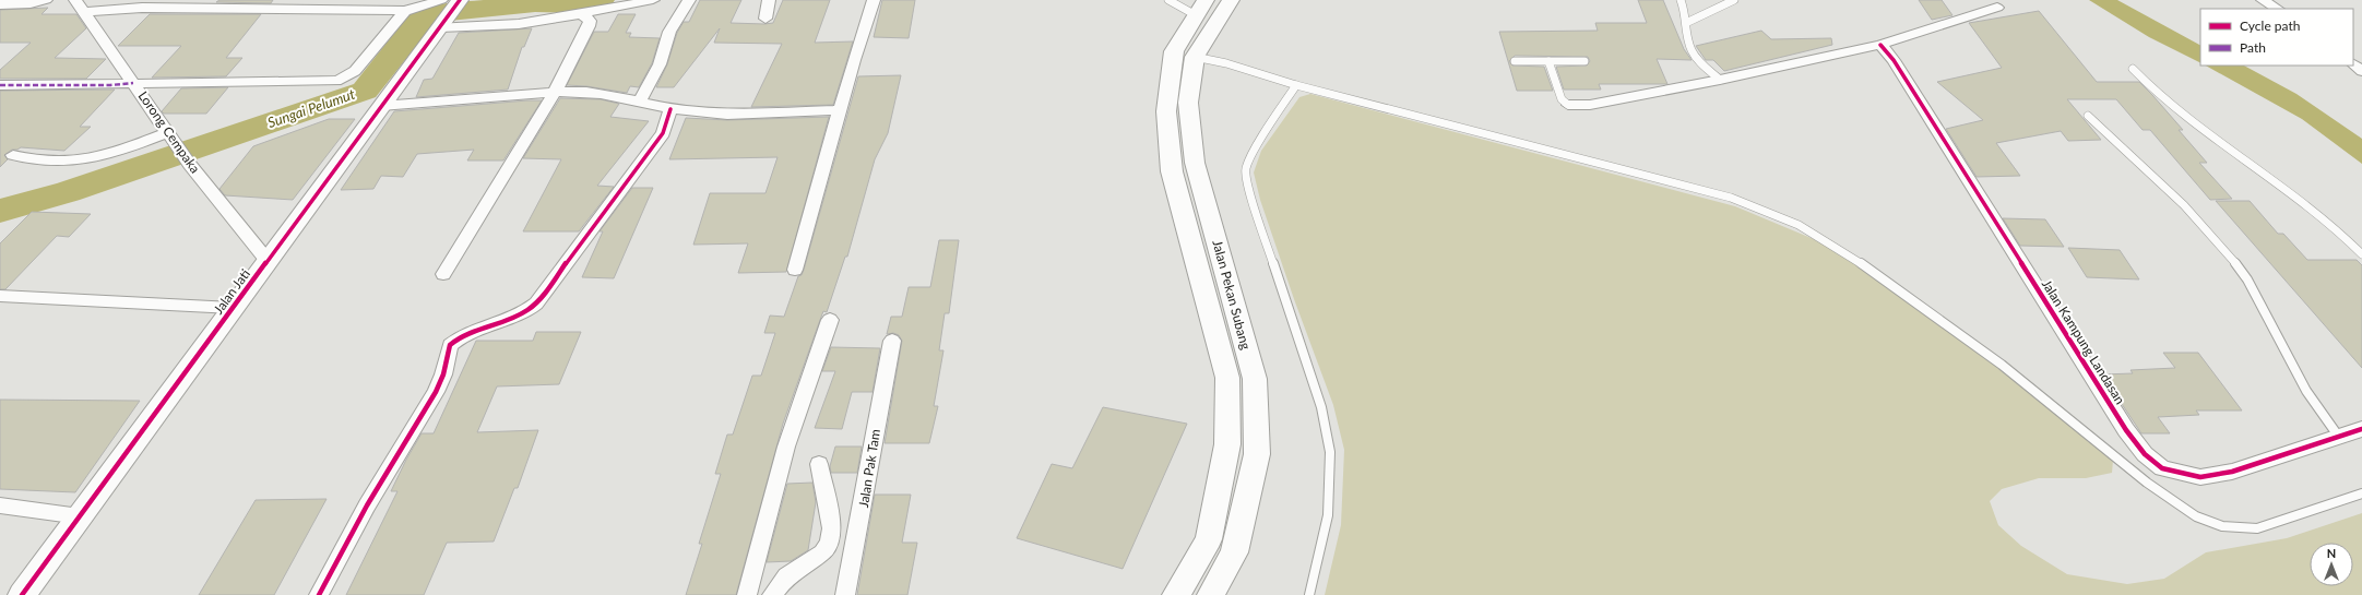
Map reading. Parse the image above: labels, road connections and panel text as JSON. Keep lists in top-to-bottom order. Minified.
{"streets":{"main road":["Jalan Jati","Jalan Pekan Subang"],"street":["Lorong Cempaka","Jalan Kampung Landasan","Jalan Pak Tam"]},"crossings":[["Lorong Cempaka","Jalan Jati"]],"water":["Sungai Pelumut"],"legend":["Cycle path","Path"],"north":"top"}
